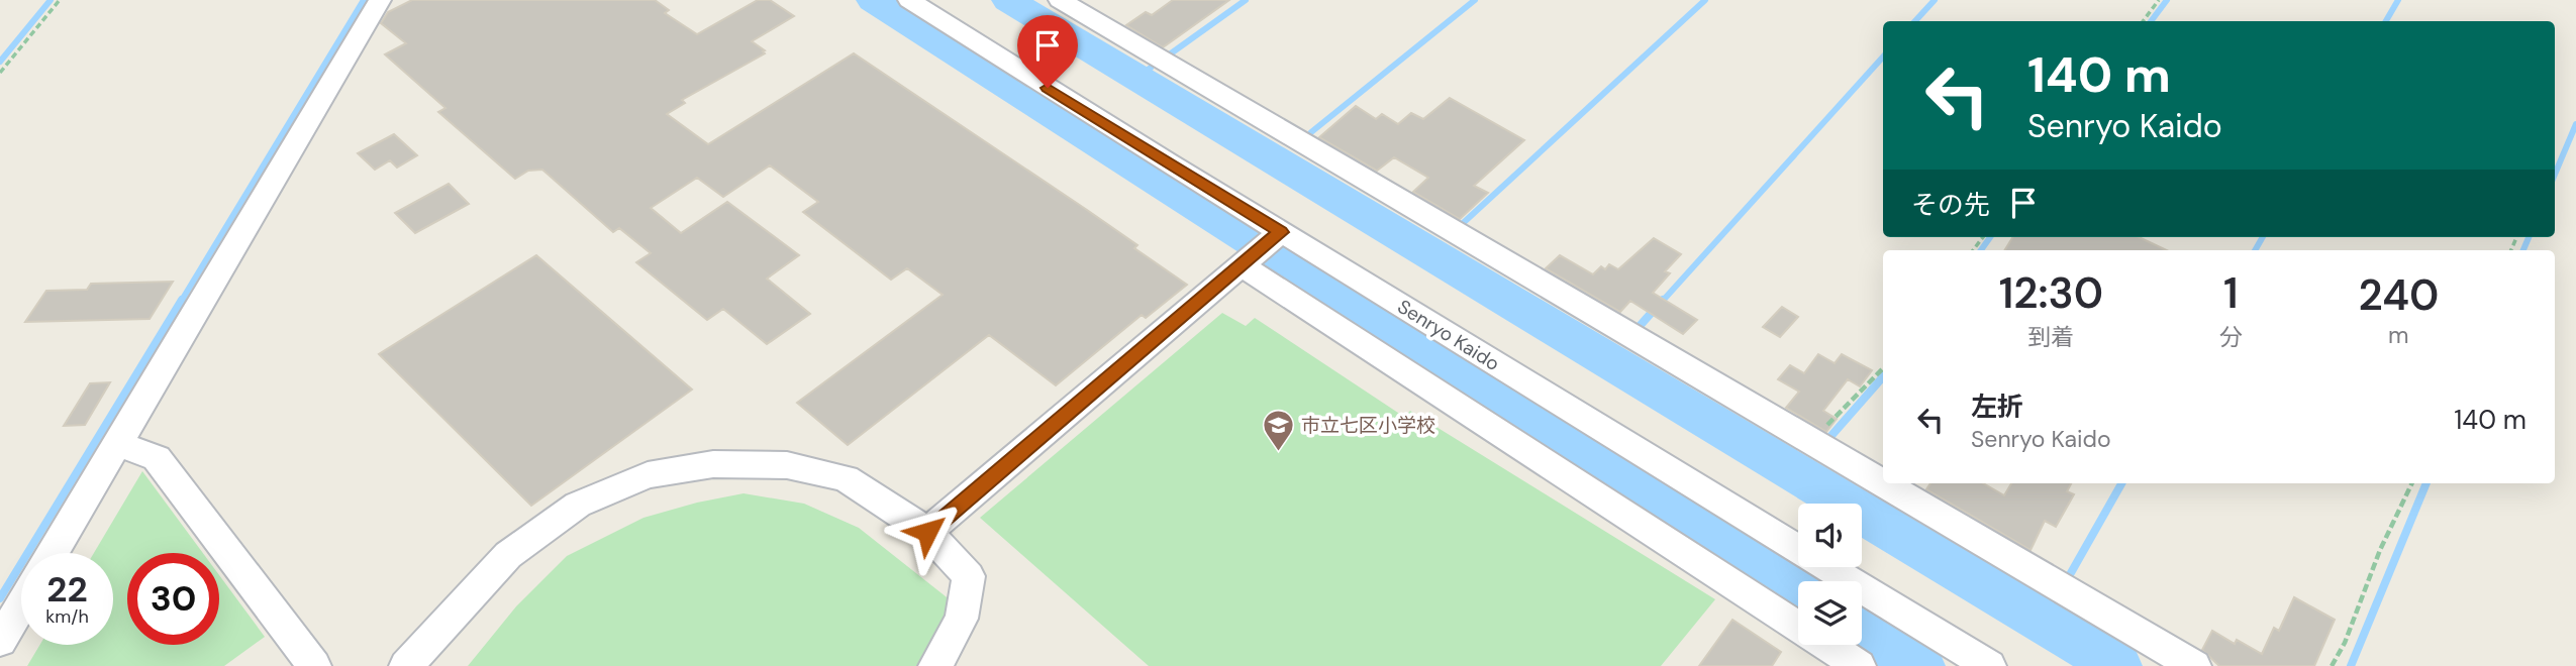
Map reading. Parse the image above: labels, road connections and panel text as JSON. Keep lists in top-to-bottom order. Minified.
{"streets":{"street":["Senryo Kaido"]},"places":{"school or university":["市立七区小学校"]},"page":{"turn":["140 m","Senryo Kaido"],"then":"その先","eta":["12:30","到着","1","分","240","m"],"list":[{"name":"左折","note":"Senryo Kaido","value":"140 m"}],"speed":"22 km/h","limit":"30"}}
